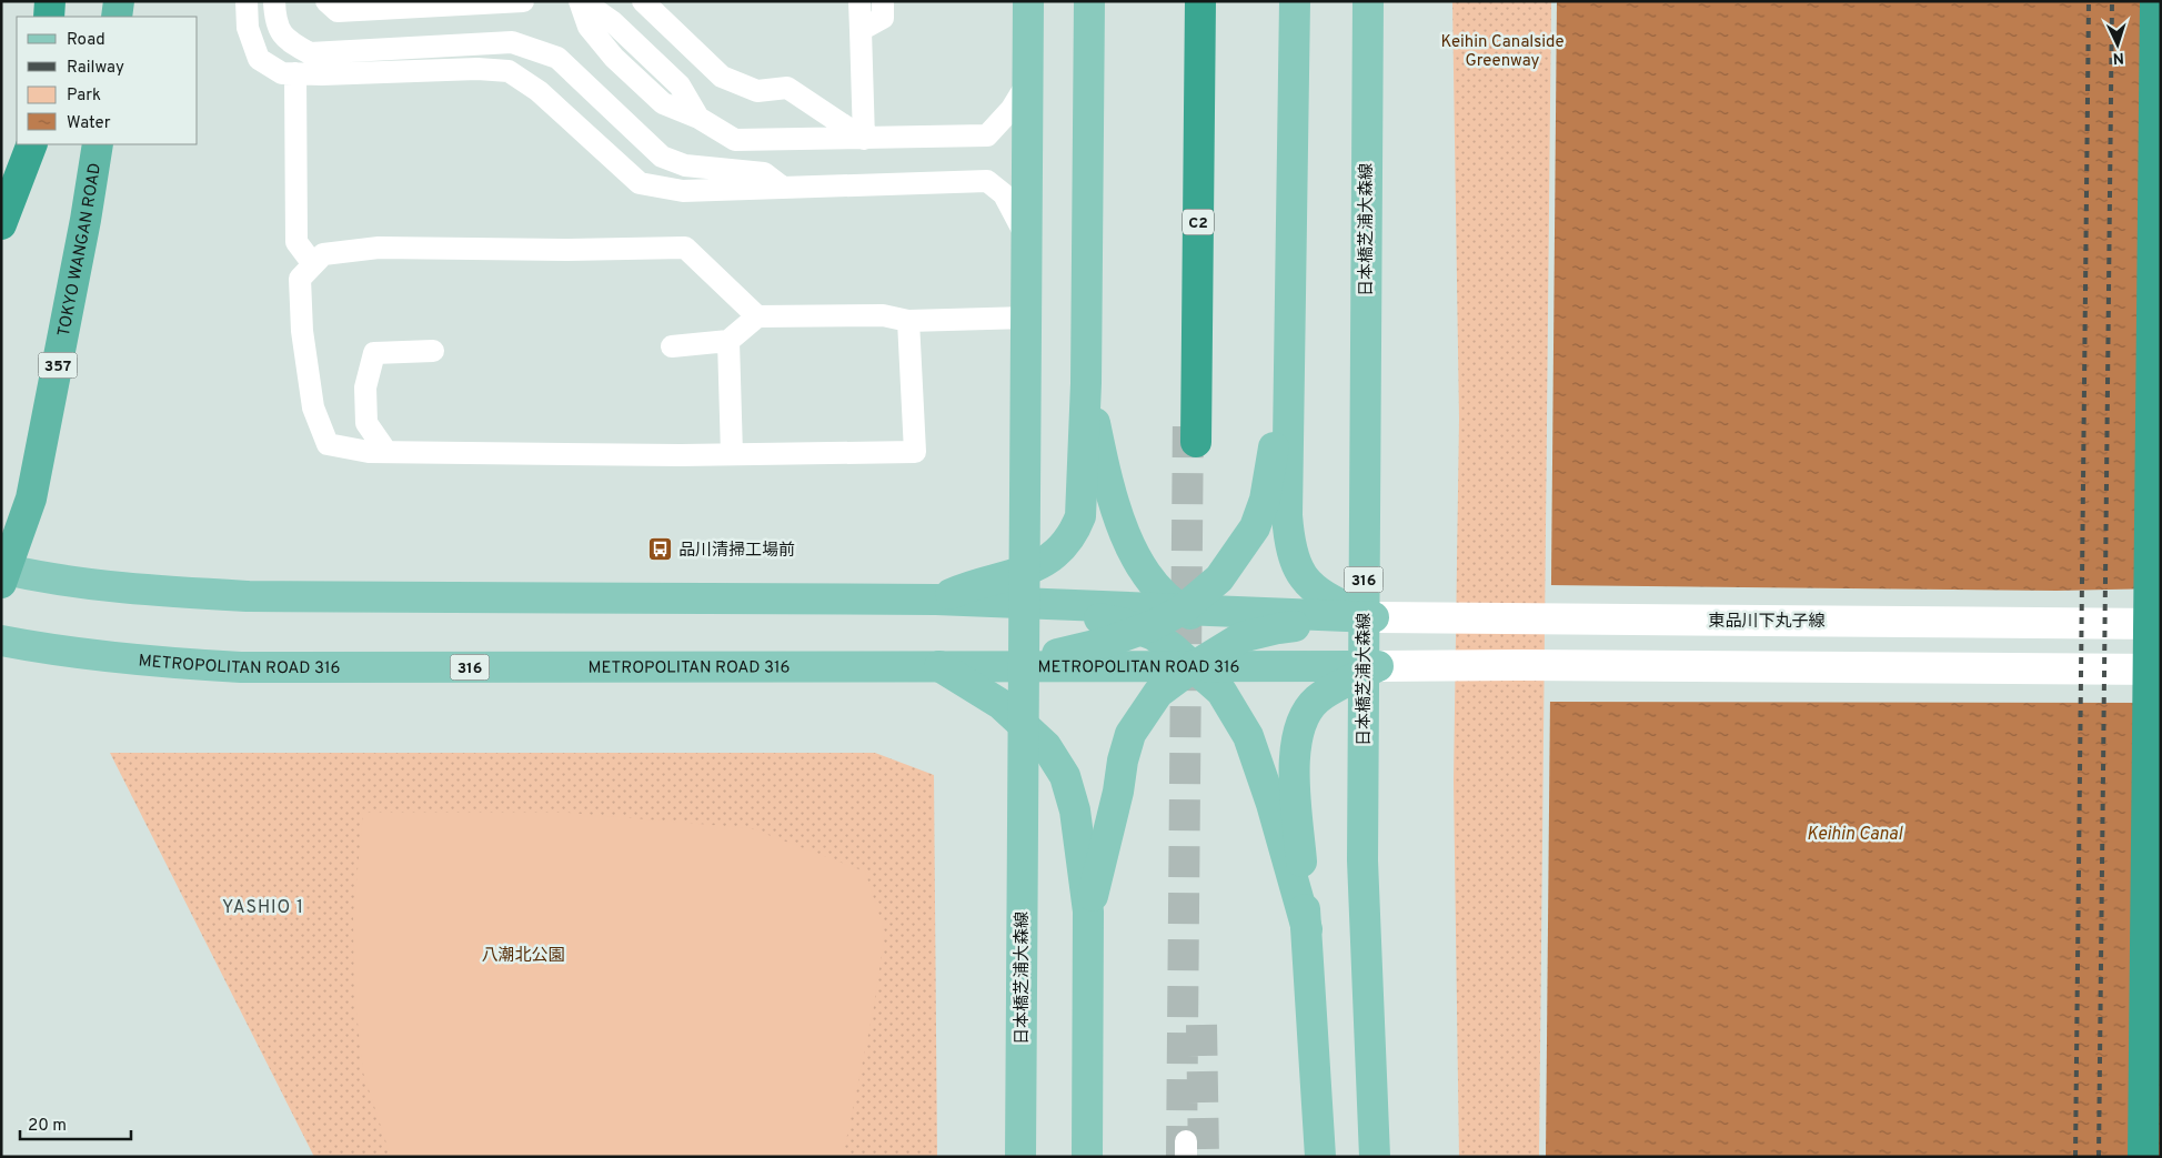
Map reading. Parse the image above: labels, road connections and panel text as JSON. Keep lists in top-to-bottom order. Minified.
{"streets":{"highway":["C2","TOKYO WANGAN ROAD","357"],"main road":["日本橋芝浦大森線","316","東品川下丸子線","METROPOLITAN ROAD 316"]},"crossings":[["316","東品川下丸子線"]],"districts":["YASHIO 1"],"water":["Keihin Canal"],"parks":["Keihin Canalside Greenway","八潮北公園"],"places":{"bus stop":["品川清掃工場前"]},"legend":["Road","Railway","Park","Water"],"scale_bar":"20 m","north":"bottom"}
